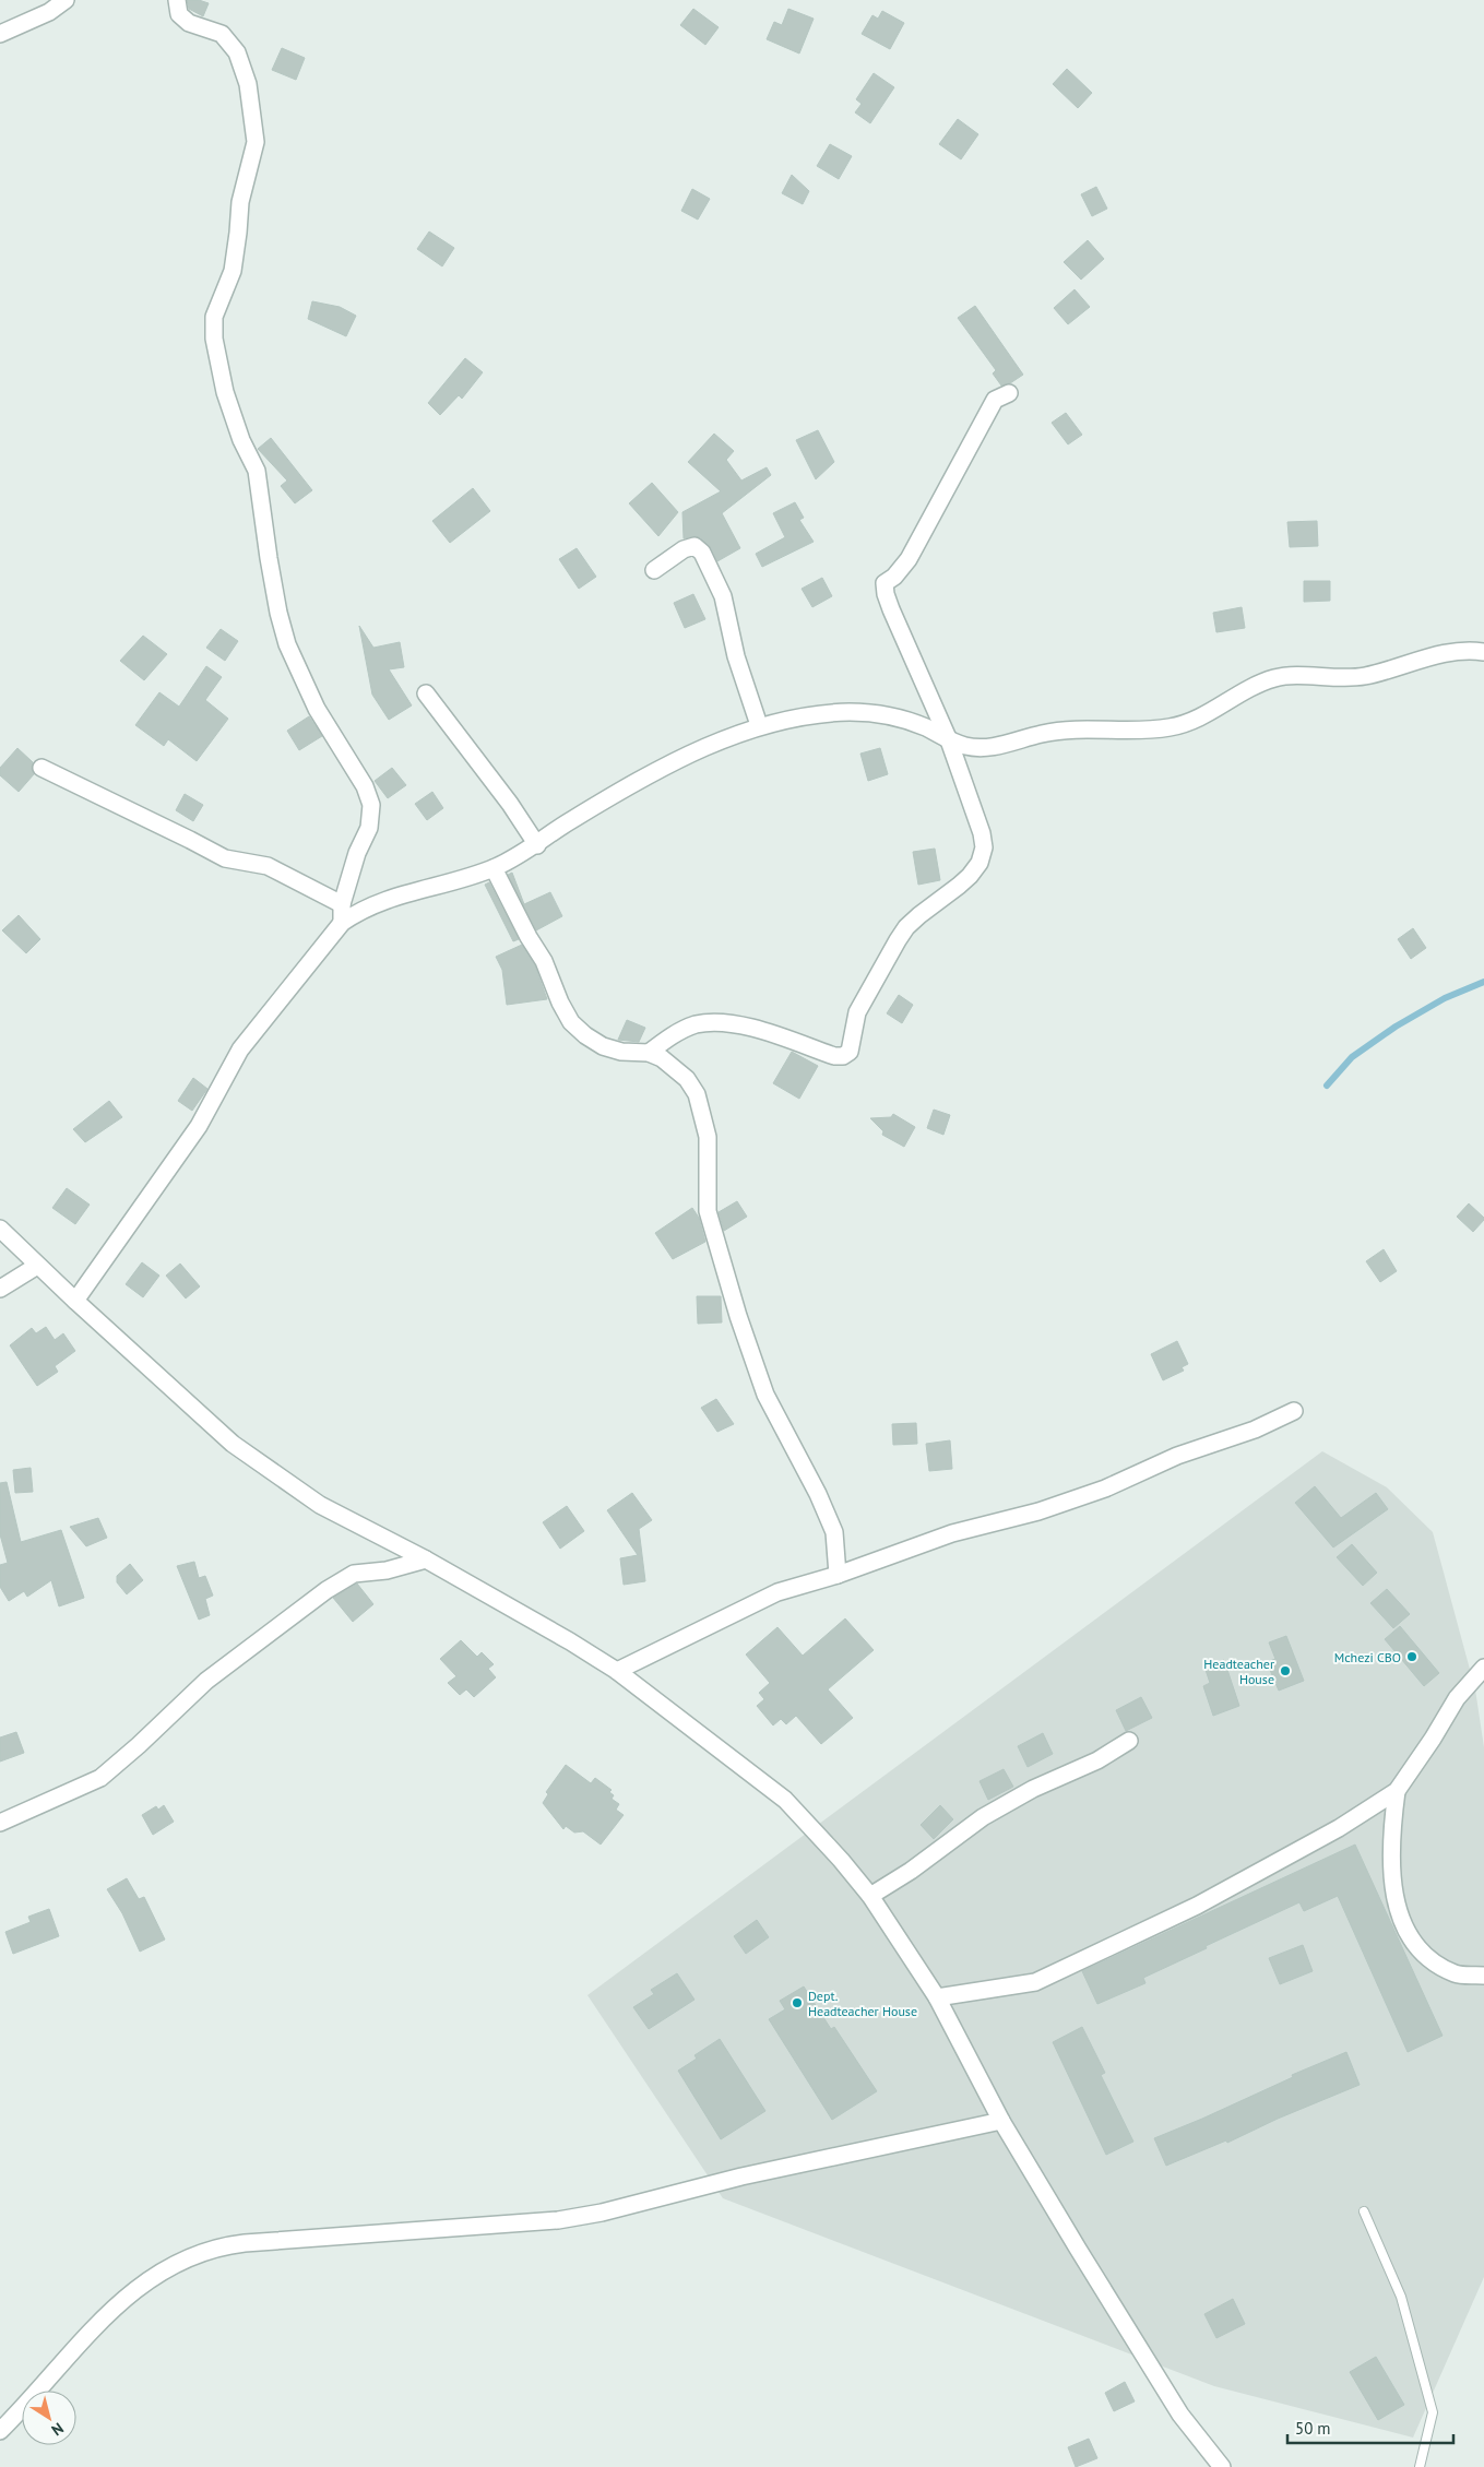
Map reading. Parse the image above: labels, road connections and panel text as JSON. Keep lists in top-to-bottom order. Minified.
{"places":["Mchezi CBO","Headteacher House","Dept. Headteacher House"],"scale_bar":"50 m","north":"bottom right"}
